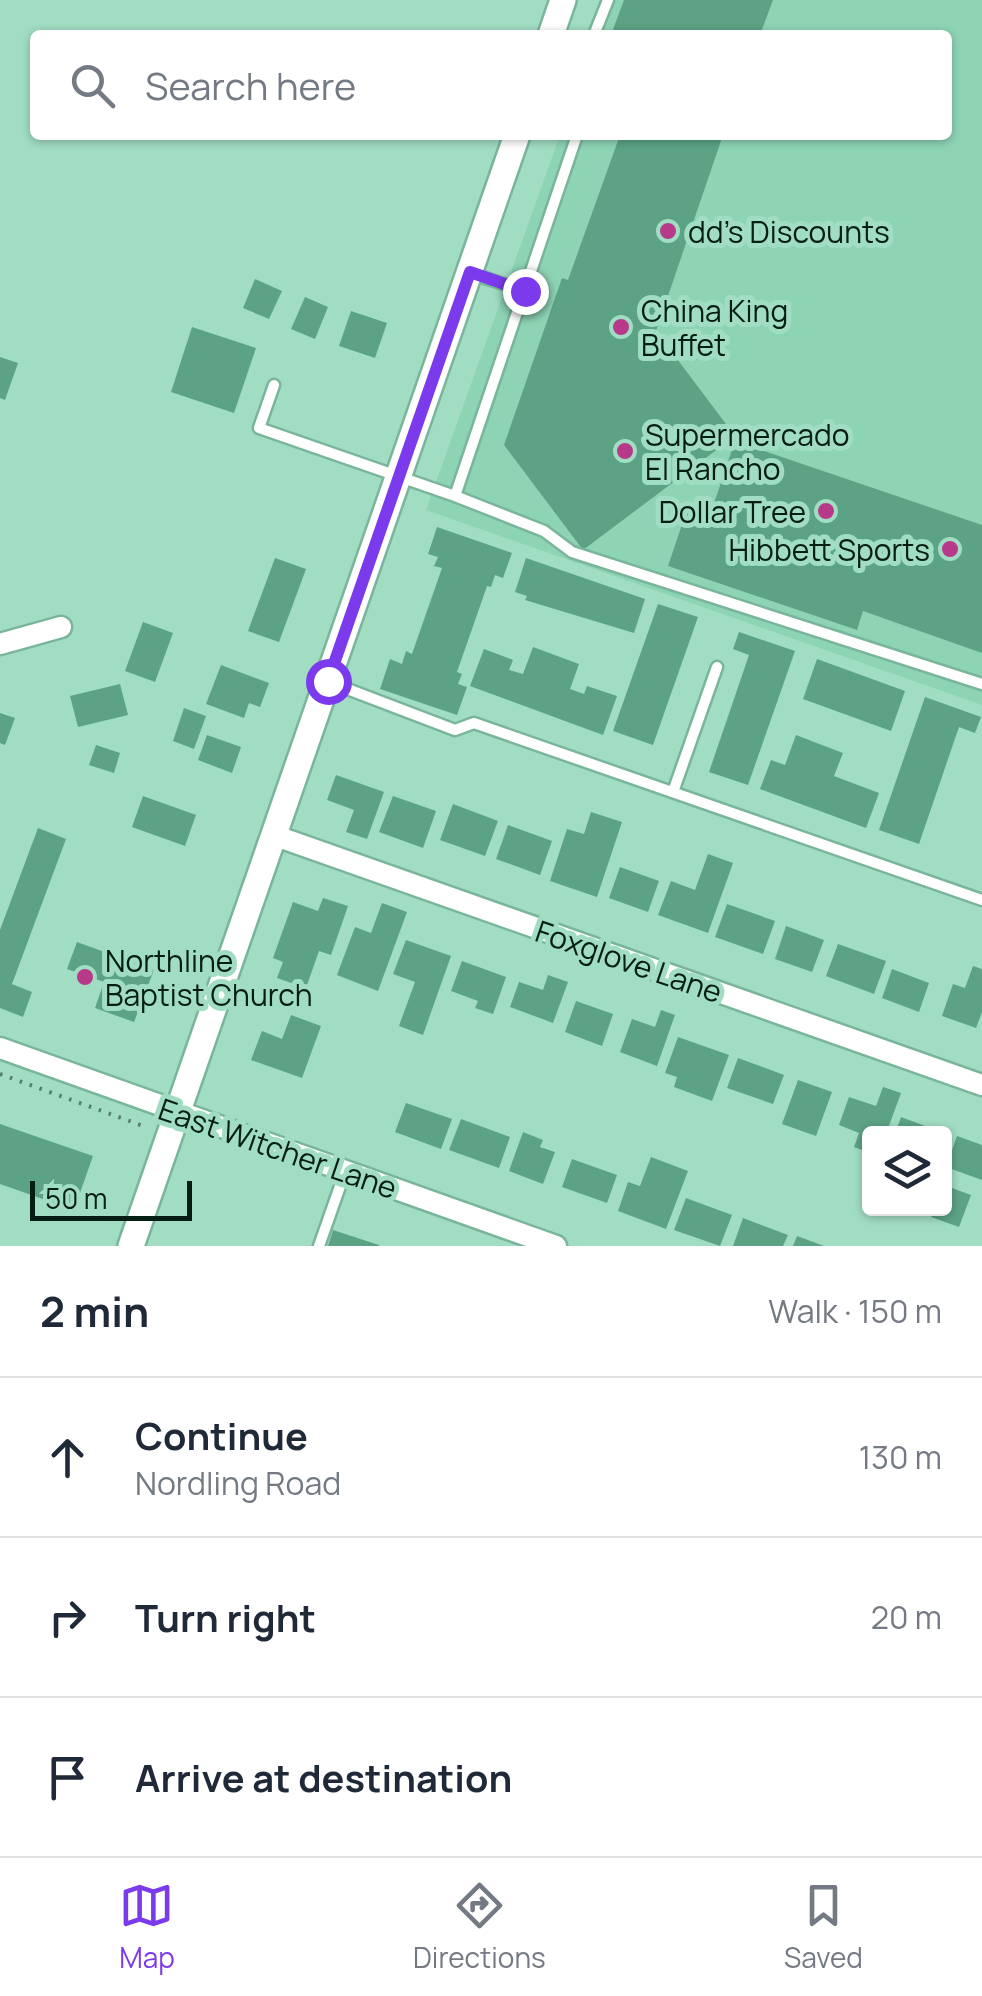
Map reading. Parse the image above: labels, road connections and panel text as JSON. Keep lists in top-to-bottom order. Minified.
{"streets":{"street":["Foxglove Lane","East Witcher Lane"]},"places":["dd's Discounts","China King Buffet","Supermercado El Rancho","Dollar Tree","Hibbett Sports","Northline Baptist Church"],"scale_bar":"50 m","page":{"search":"Search here","scale":"50 m","heading":["2 min","Walk · 150 m"],"list":[["Continue","Nordling Road","130 m"],["Turn right","20 m"],"Arrive at destination"],"nav":["Map","Directions","Saved"]}}
